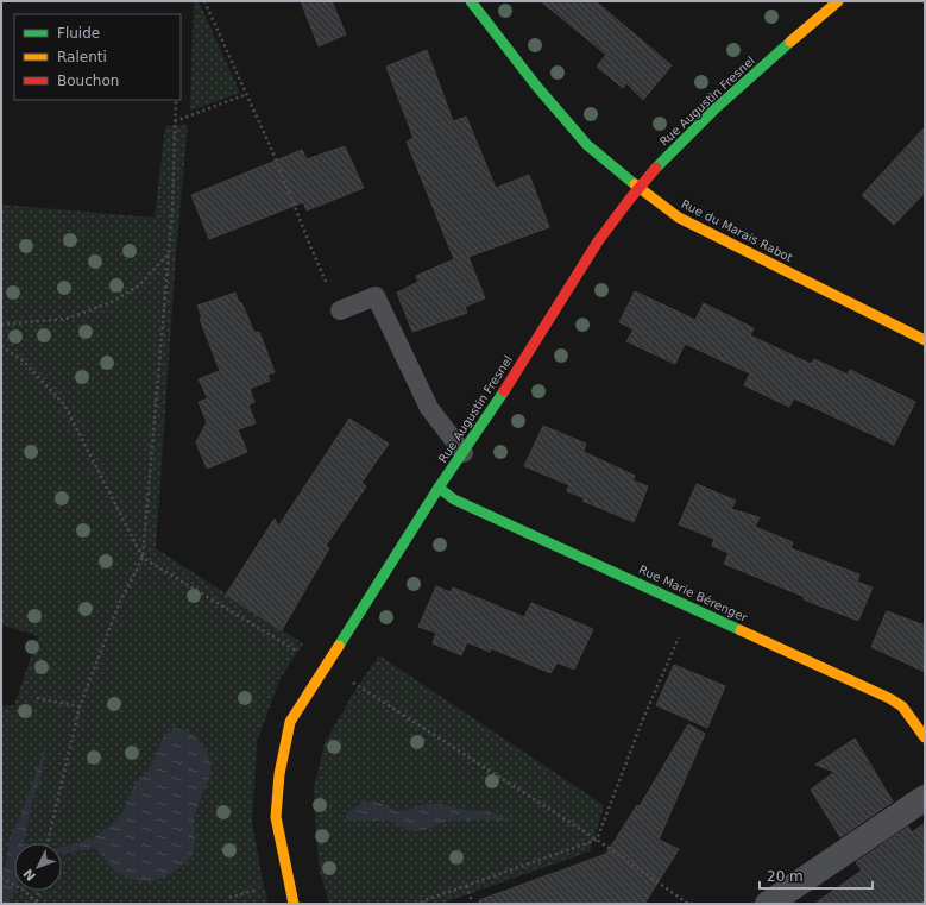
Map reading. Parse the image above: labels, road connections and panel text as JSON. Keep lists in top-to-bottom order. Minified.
{"streets":{"street":["Rue Augustin Fresnel","Rue du Marais Rabot","Rue Marie Bérenger"]},"crossings":[["Rue Augustin Fresnel","Rue du Marais Rabot"],["Rue Augustin Fresnel","Rue Marie Bérenger"]],"legend":["Fluide","Ralenti","Bouchon"],"scale_bar":"20 m","north":"bottom left"}
